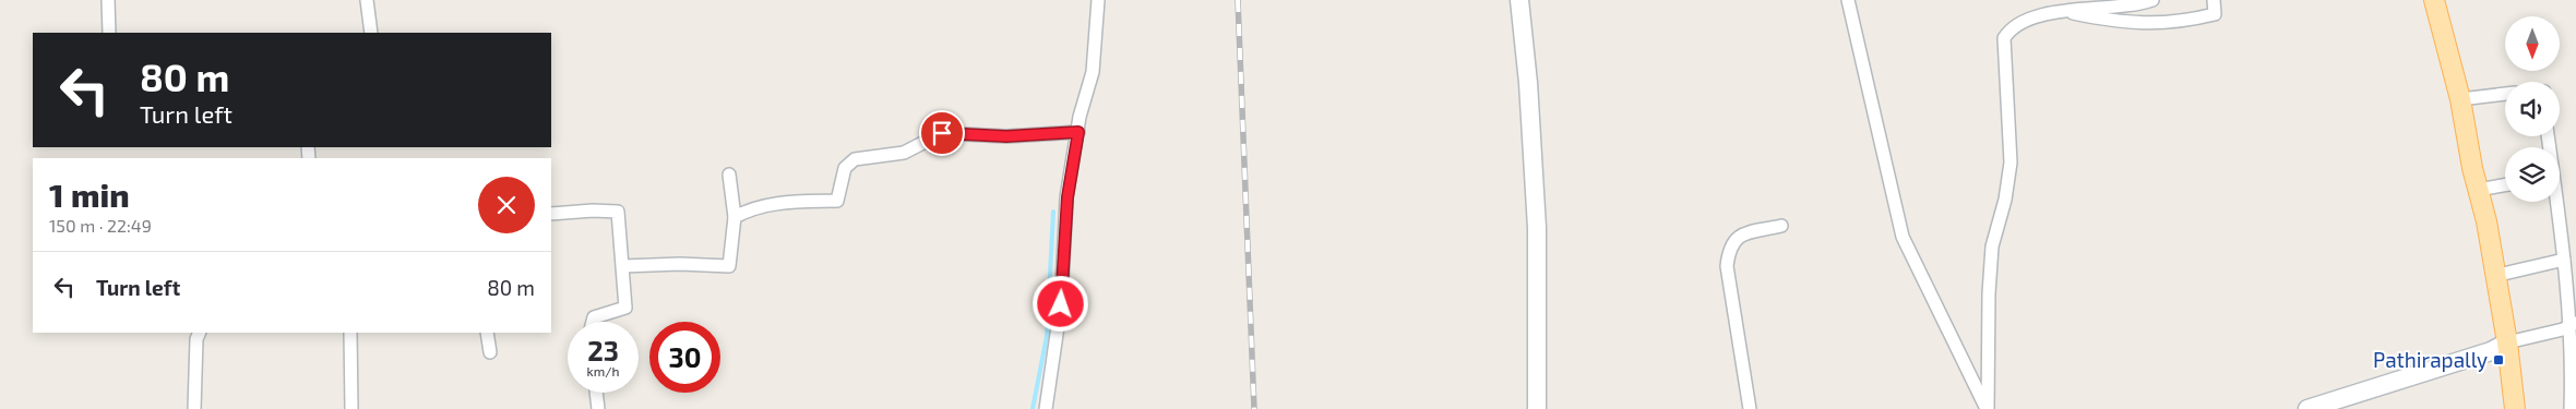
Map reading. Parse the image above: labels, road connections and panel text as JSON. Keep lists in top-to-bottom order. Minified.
{"places":{"transit":["Pathirapally"]},"north":"bottom","page":{"turn":["80 m","Turn left"],"heading":["1 min","150 m · 22:49"],"list":[{"name":"Turn left","value":"80 m"}],"speed":"23 km/h","limit":"30"}}
